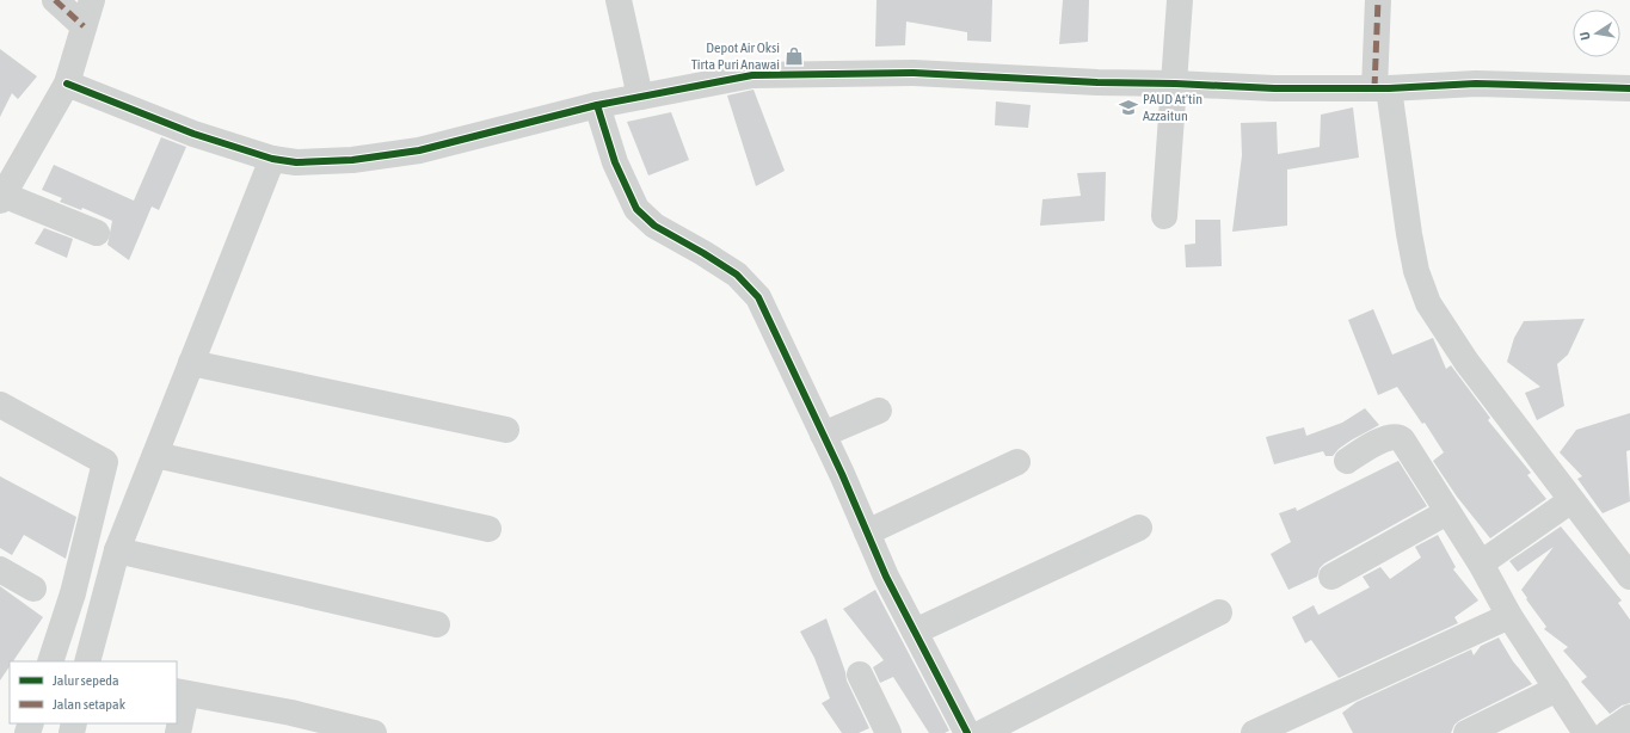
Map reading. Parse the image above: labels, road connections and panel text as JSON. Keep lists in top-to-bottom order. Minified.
{"places":{"shop":["Depot Air Oksi Tirta Puri Anawai"],"school or university":["PAUD At'tin Azzaitun"]},"legend":["Jalur sepeda","Jalan setapak"],"north":"left"}
